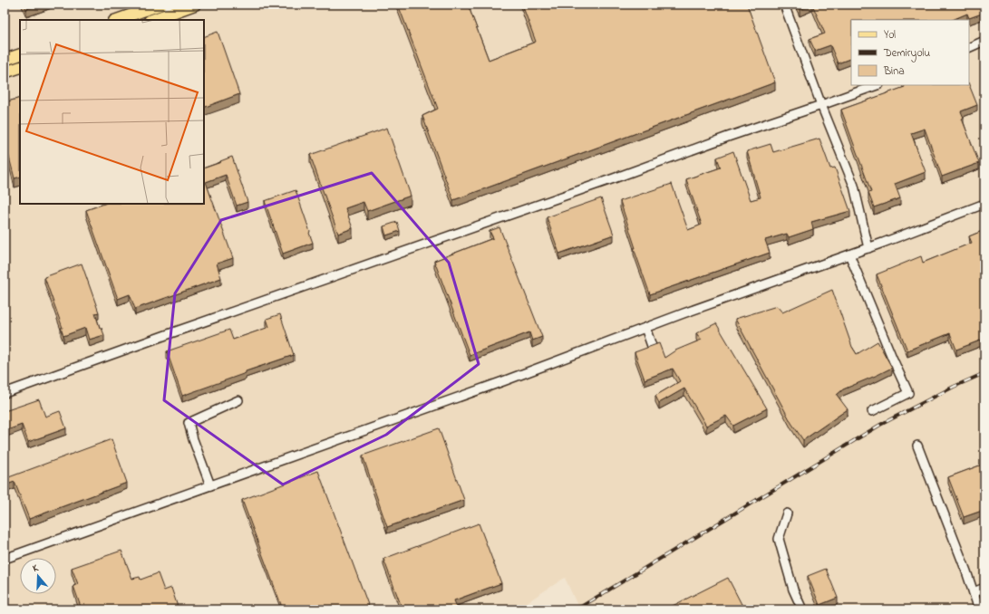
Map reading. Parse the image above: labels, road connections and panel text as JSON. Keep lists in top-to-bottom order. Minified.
{"legend":["Yol","Demiryolu","Bina"],"north":"top"}
